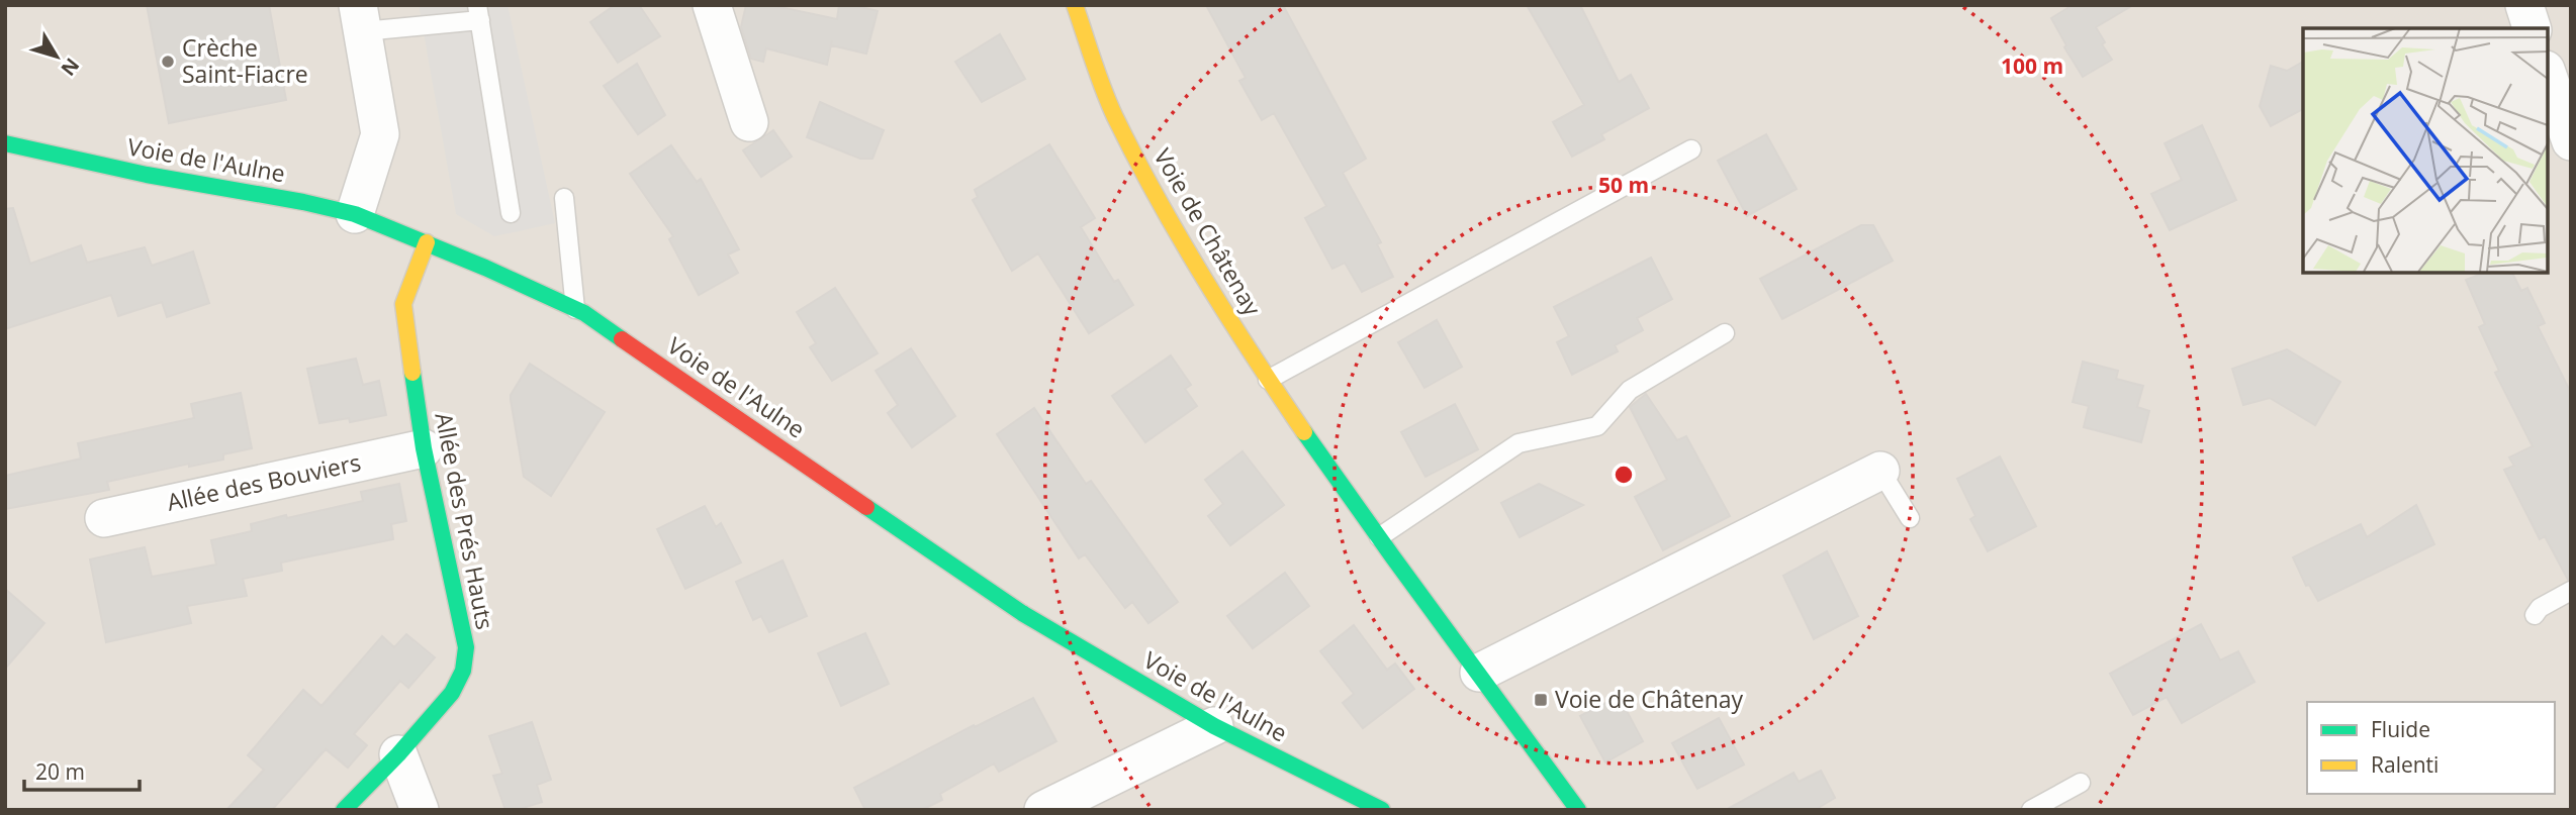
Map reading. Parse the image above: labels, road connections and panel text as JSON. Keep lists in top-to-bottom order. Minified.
{"streets":{"street":["Voie de l'Aulne","Voie de Châtenay","Allée des Bouviers","Allée des Prés Hauts"]},"crossings":[["Voie de l'Aulne","Allée des Prés Hauts"],["Allée des Bouviers","Allée des Prés Hauts"]],"places":{"other":["Crèche Saint-Fiacre"],"transit":["Voie de Châtenay"]},"legend":["Fluide","Ralenti"],"scale_bar":"20 m","north":"bottom right","rings":["100 m","50 m"]}
